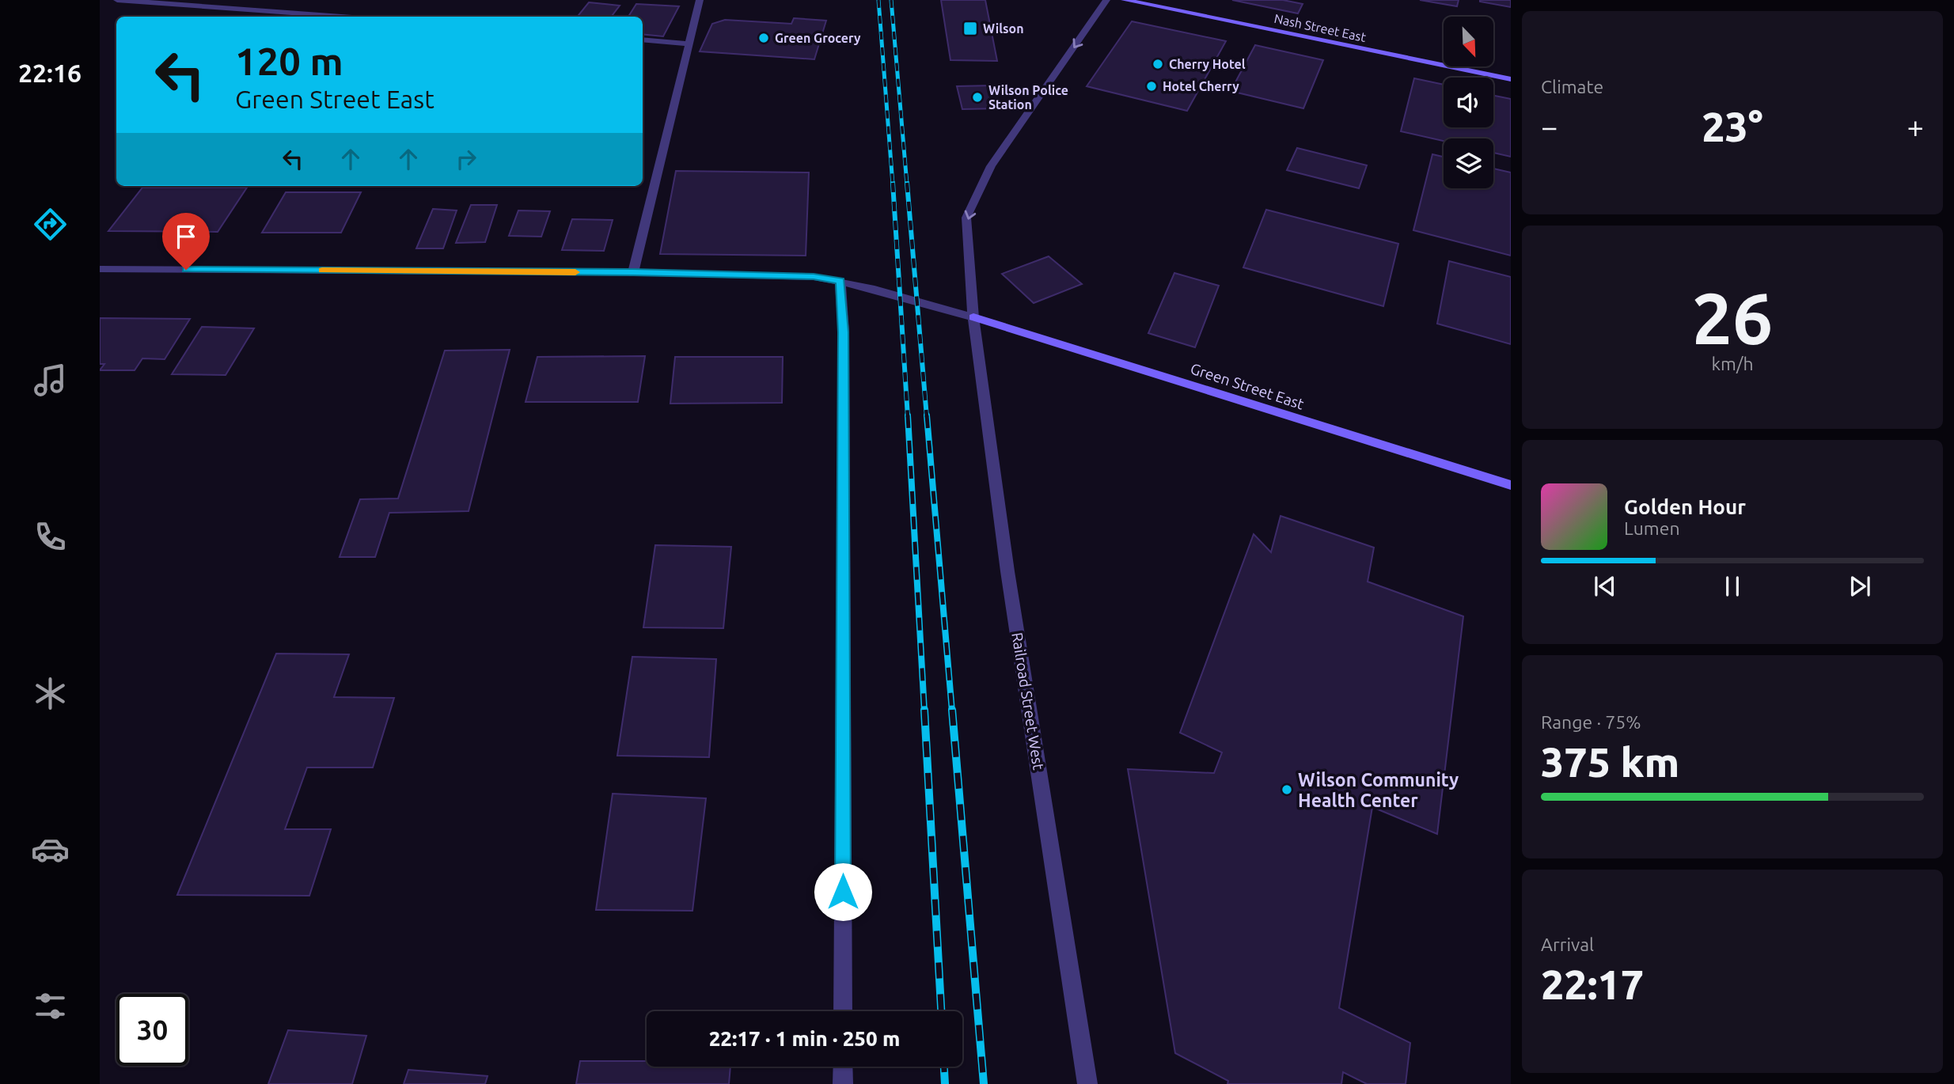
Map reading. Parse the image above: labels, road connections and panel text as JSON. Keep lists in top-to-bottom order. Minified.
{"streets":{"main road":["Nash Street East","Green Street East"],"street":["Railroad Street West"]},"crossings":[["Green Street East","Railroad Street West"]],"places":{"transit":["Wilson"],"other":["Green Grocery","Cherry Hotel","Hotel Cherry","Wilson Police Station","Wilson Community Health Center"]},"north":"bottom right","page":{"tabs":"22:16","tile":["Climate",["26","km/h"],["Range · 75%","375 km"],["Arrival","22:17"]],"turn":["120 m","Green Street East"],"heat":["−","23°","+"],"song":["Golden Hour","Lumen"],"limit":"30","trip":"22:17 · 1 min · 250 m"}}
